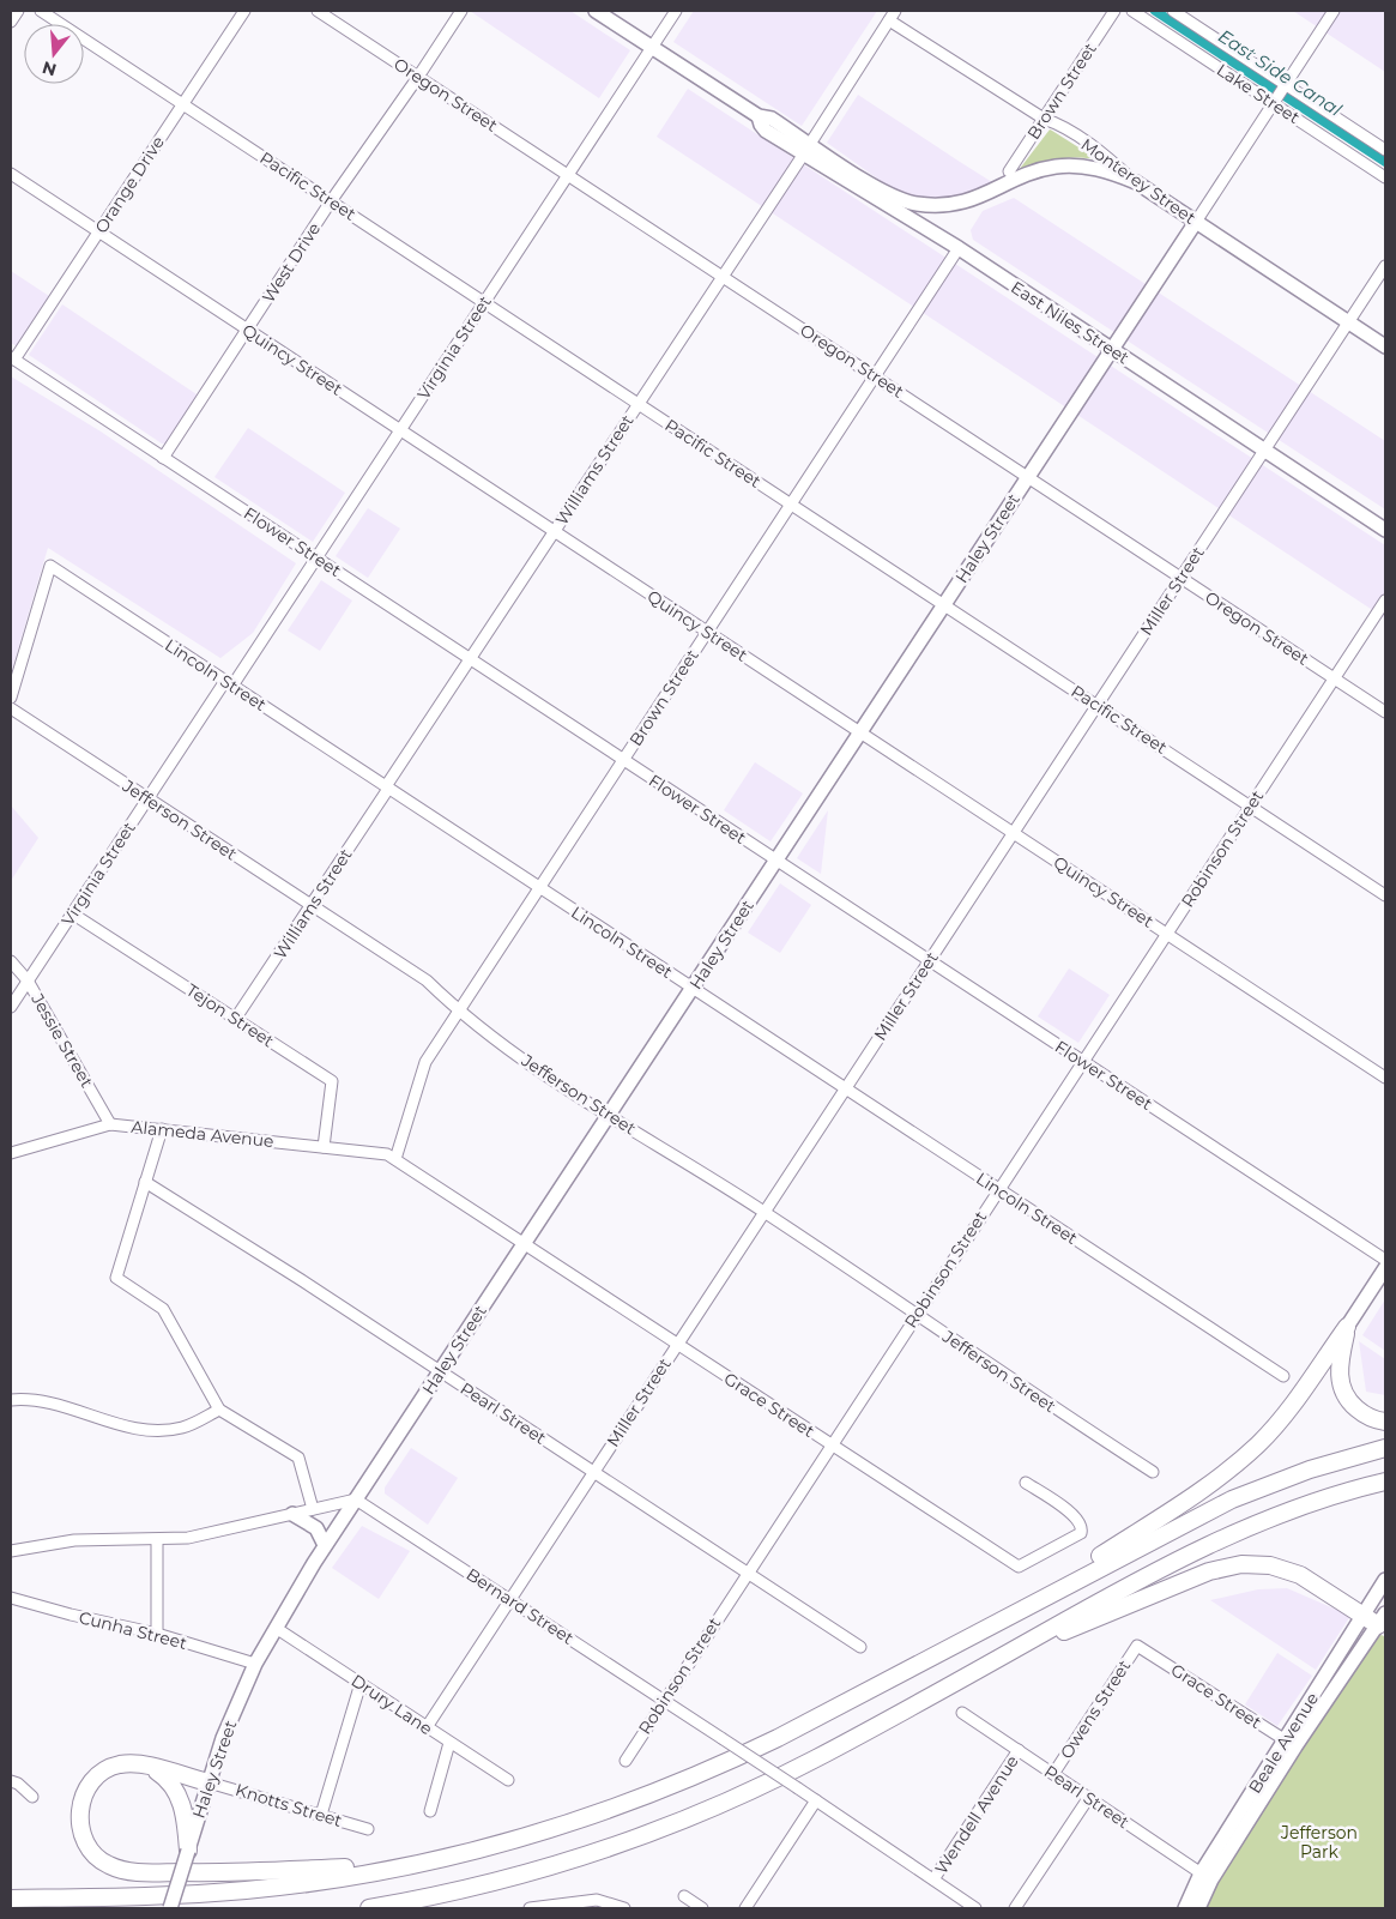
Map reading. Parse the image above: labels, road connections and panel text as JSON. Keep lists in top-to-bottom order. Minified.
{"streets":{"main road":["Monterey Street","East Niles Street","Haley Street","Beale Avenue"],"street":["Brown Street","Lake Street","Oregon Street","Orange Drive","Pacific Street","West Drive","Virginia Street","Quincy Street","Williams Street","Flower Street","Miller Street","Lincoln Street","Jefferson Street","Robinson Street","Tejon Street","Jessie Street","Alameda Avenue","Grace Street","Pearl Street","Bernard Street","Cunha Street","Drury Lane","Owens Street","Knotts Street","Wendell Avenue"]},"crossings":[["Brown Street","Oregon Street"],["Brown Street","Monterey Street"],["Brown Street","Pacific Street"],["Brown Street","East Niles Street"],["Brown Street","Quincy Street"],["Brown Street","Flower Street"],["Brown Street","Lincoln Street"],["Brown Street","Jefferson Street"],["Brown Street","Alameda Avenue"],["Brown Street","Grace Street"],["Lake Street","Haley Street"],["Oregon Street","West Drive"],["Oregon Street","Virginia Street"],["Oregon Street","Williams Street"],["Oregon Street","Haley Street"],["Oregon Street","Miller Street"],["Oregon Street","Robinson Street"],["Monterey Street","East Niles Street"],["Monterey Street","Williams Street"],["Monterey Street","Haley Street"],["Monterey Street","Miller Street"],["Orange Drive","Pacific Street"],["Orange Drive","Quincy Street"],["Orange Drive","Flower Street"],["Pacific Street","West Drive"],["Pacific Street","Virginia Street"],["Pacific Street","Williams Street"],["Pacific Street","Haley Street"],["Pacific Street","Miller Street"],["Pacific Street","Robinson Street"],["West Drive","Quincy Street"],["West Drive","Flower Street"],["East Niles Street","Virginia Street"],["East Niles Street","Williams Street"],["East Niles Street","Haley Street"],["East Niles Street","Miller Street"],["Virginia Street","Quincy Street"],["Virginia Street","Flower Street"],["Virginia Street","Lincoln Street"],["Virginia Street","Jefferson Street"],["Virginia Street","Tejon Street"],["Virginia Street","Jessie Street"],["Quincy Street","Williams Street"],["Quincy Street","Haley Street"],["Quincy Street","Miller Street"],["Quincy Street","Robinson Street"],["Williams Street","Flower Street"],["Williams Street","Lincoln Street"],["Williams Street","Jefferson Street"],["Williams Street","Tejon Street"],["Haley Street","Flower Street"],["Haley Street","Lincoln Street"],["Haley Street","Jefferson Street"],["Haley Street","Grace Street"],["Haley Street","Pearl Street"],["Haley Street","Bernard Street"],["Haley Street","Cunha Street"],["Haley Street","Drury Lane"],["Haley Street","Knotts Street"],["Flower Street","Miller Street"],["Flower Street","Robinson Street"],["Miller Street","Lincoln Street"],["Miller Street","Jefferson Street"],["Miller Street","Grace Street"],["Miller Street","Pearl Street"],["Miller Street","Bernard Street"],["Miller Street","Drury Lane"],["Lincoln Street","Robinson Street"],["Jefferson Street","Robinson Street"],["Robinson Street","Grace Street"],["Robinson Street","Pearl Street"],["Robinson Street","Bernard Street"],["Tejon Street","Alameda Avenue"],["Jessie Street","Alameda Avenue"],["Alameda Avenue","Grace Street"],["Grace Street","Owens Street"],["Grace Street","Beale Avenue"],["Pearl Street","Owens Street"],["Pearl Street","Beale Avenue"],["Pearl Street","Wendell Avenue"],["Bernard Street","Wendell Avenue"]],"water":["East Side Canal"],"parks":["Jefferson Park"],"north":"bottom"}
